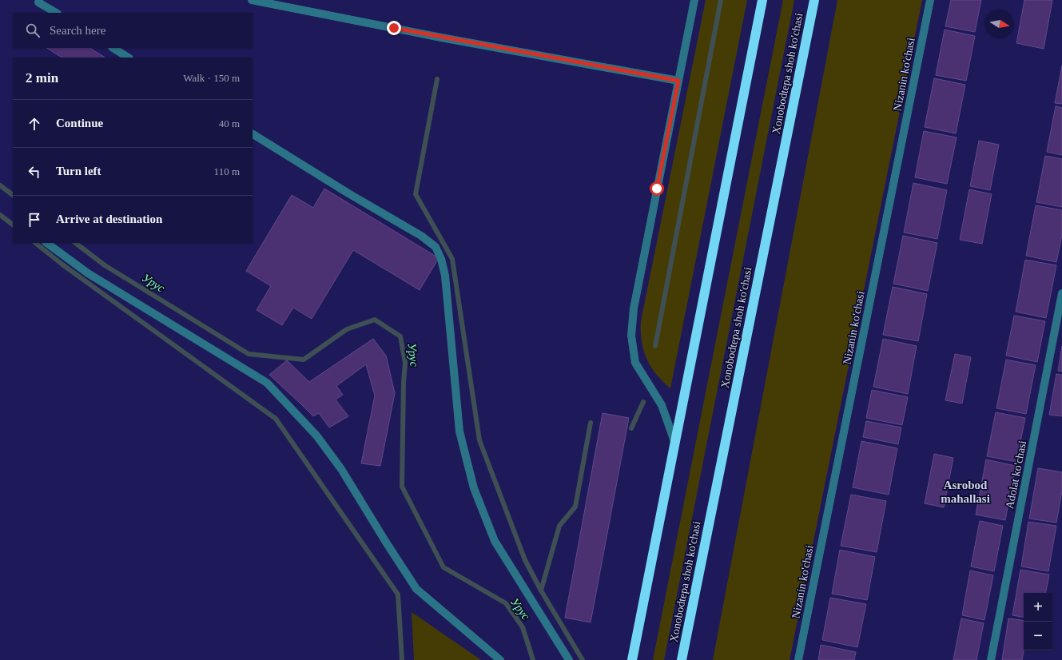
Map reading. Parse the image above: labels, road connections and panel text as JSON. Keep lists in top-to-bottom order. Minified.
{"streets":{"highway":["Xonobodtepa shoh ko'chasi"],"street":["Nizanin ko'chasi","Adolat ko'chasi"]},"districts":["Asrobod mahallasi"],"water":["Урус"],"north":"right","page":{"search":"Search here","heading":["2 min","Walk · 150 m"],"list":[["Continue","40 m"],["Turn left","110 m"],"Arrive at destination"],"map_buttons":["+","−"]}}
